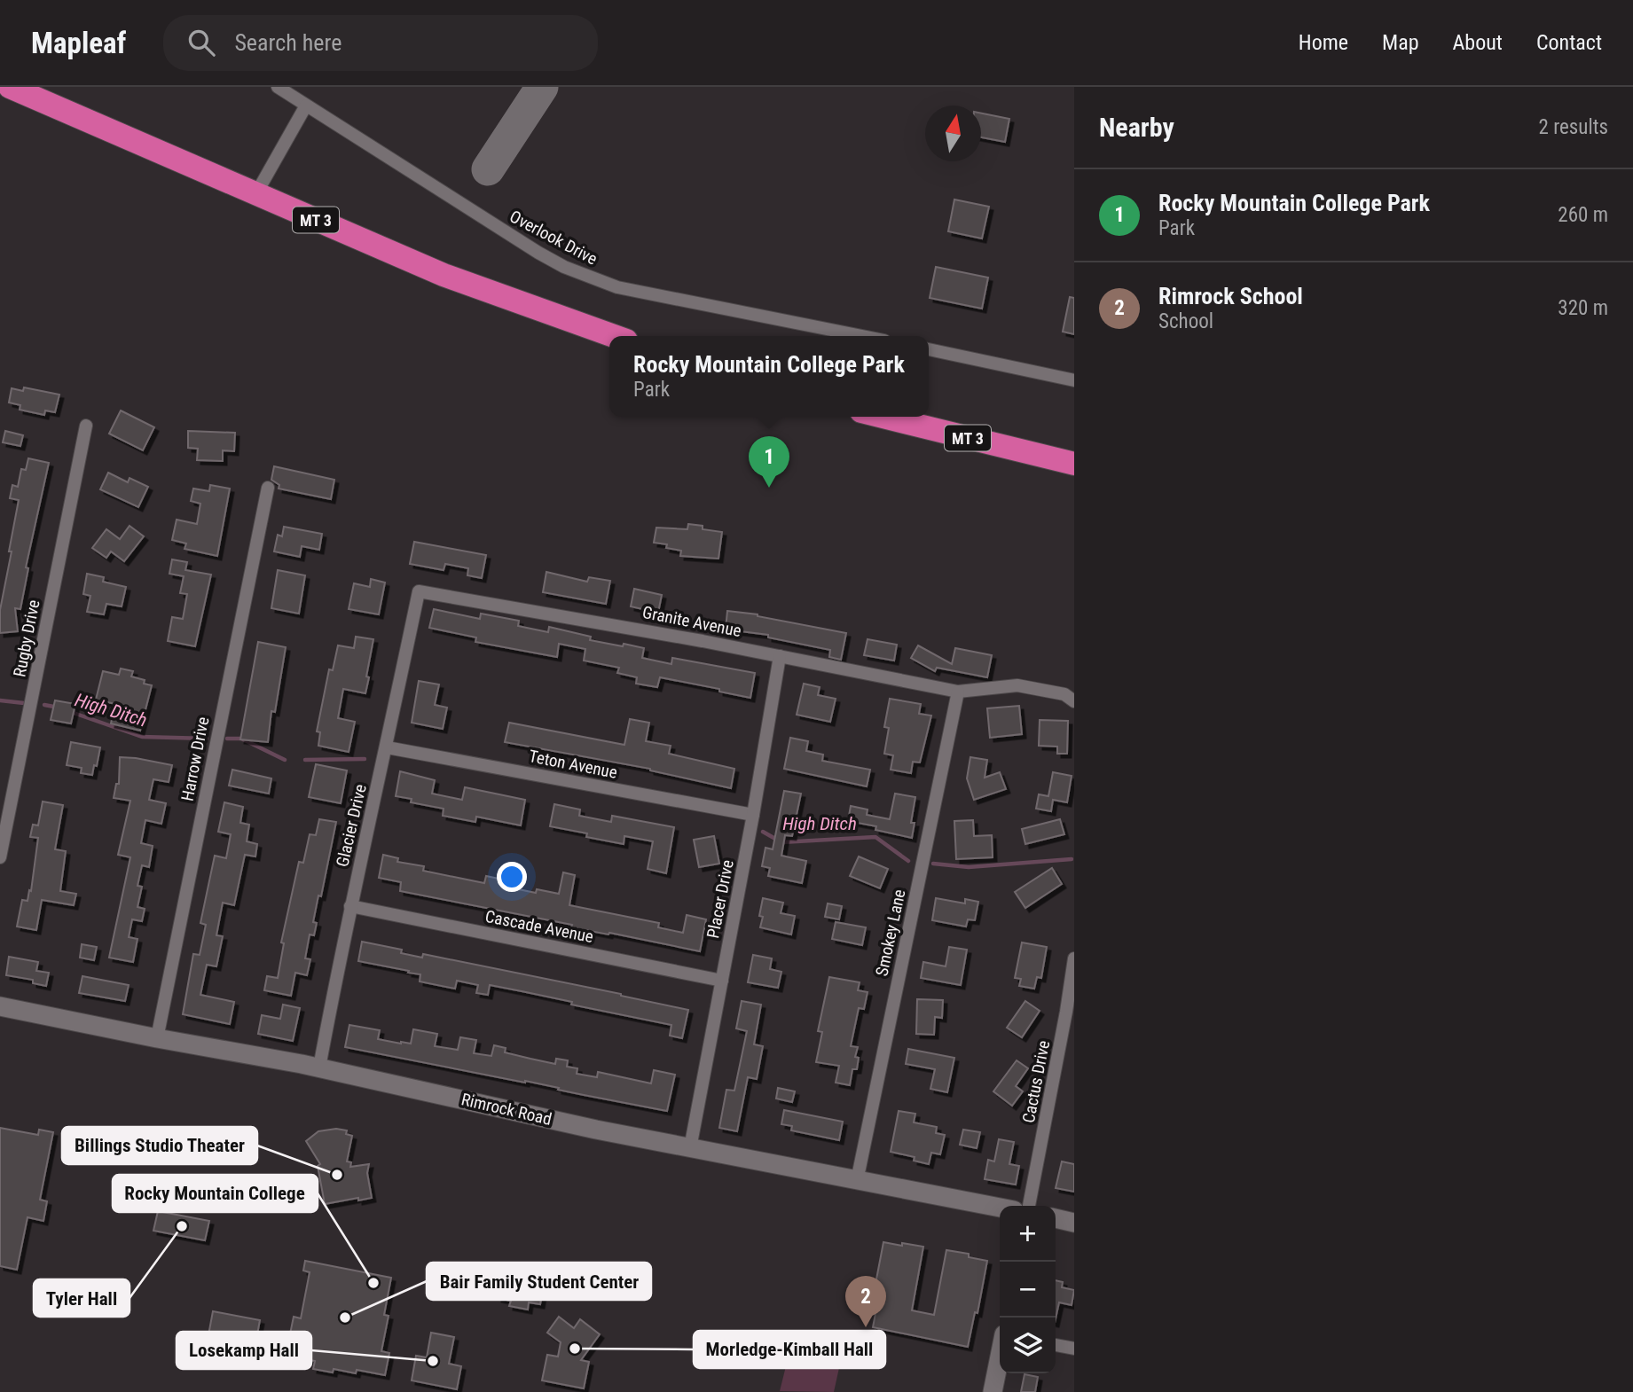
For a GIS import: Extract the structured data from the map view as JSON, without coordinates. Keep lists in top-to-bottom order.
{
  "streets": {
    "highway": ["MT 3"],
    "main road": ["Rimrock Road"],
    "street": [
      "Overlook Drive",
      "Granite Avenue",
      "Rugby Drive",
      "Harrow Drive",
      "Teton Avenue",
      "Glacier Drive",
      "Placer Drive",
      "Cascade Avenue",
      "Smokey Lane",
      "Cactus Drive"
    ]
  },
  "crossings": [
    ["Granite Avenue", "Glacier Drive"],
    ["Granite Avenue", "Placer Drive"],
    ["Granite Avenue", "Smokey Lane"],
    ["Harrow Drive", "Rimrock Road"],
    ["Teton Avenue", "Glacier Drive"],
    ["Teton Avenue", "Placer Drive"],
    ["Glacier Drive", "Cascade Avenue"],
    ["Glacier Drive", "Rimrock Road"],
    ["Placer Drive", "Cascade Avenue"],
    ["Placer Drive", "Rimrock Road"],
    ["Smokey Lane", "Rimrock Road"]
  ],
  "water": ["High Ditch"],
  "places": [
    "Billings Studio Theater",
    "Tyler Hall",
    "Rocky Mountain College",
    "Bair Family Student Center",
    "Morledge-Kimball Hall",
    "Losekamp Hall"
  ],
  "north": "top",
  "page": {
    "header": "Mapleaf",
    "search": "Search here",
    "nav": [
      "Home",
      "Map",
      "About",
      "Contact"
    ],
    "heading": ["Nearby", "2 results"],
    "list": [
      {
        "mark": "1",
        "name": "Rocky Mountain College Park",
        "note": "Park",
        "value": "260 m"
      },
      {
        "mark": "2",
        "name": "Rimrock School",
        "note": "School",
        "value": "320 m"
      }
    ],
    "popup": ["Rocky Mountain College Park", "Park"],
    "pins": ["1", "2"],
    "map_buttons": ["+", "−"]
  }
}
